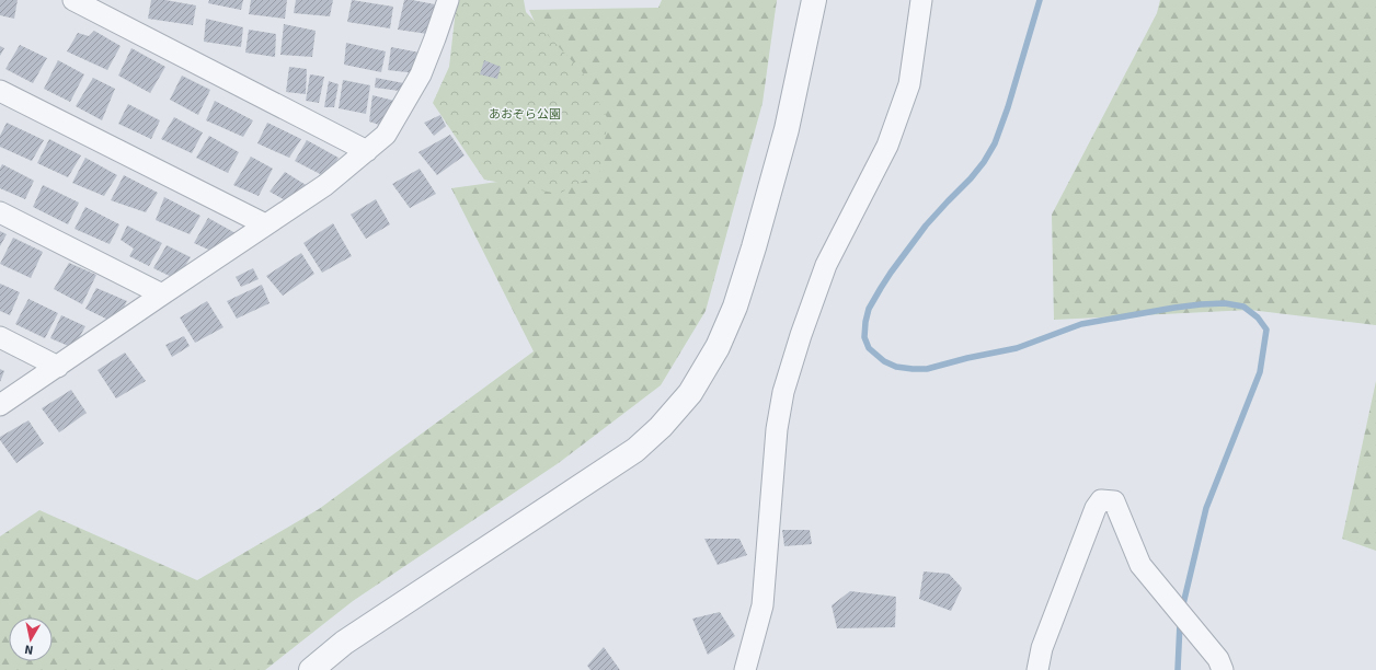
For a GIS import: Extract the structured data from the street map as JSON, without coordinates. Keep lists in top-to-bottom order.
{
  "parks": ["あおぞら公園"],
  "north": "bottom"
}
